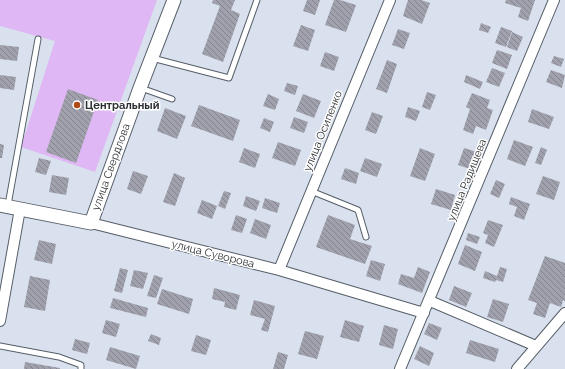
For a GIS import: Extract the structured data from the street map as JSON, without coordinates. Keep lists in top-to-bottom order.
{
  "streets": {
    "street": [
      "улица Осипенко",
      "улица Свердлова",
      "улица Радищева",
      "улица Суворова"
    ]
  },
  "crossings": [
    ["улица Осипенко", "улица Суворова"],
    ["улица Свердлова", "улица Суворова"],
    ["улица Радищева", "улица Суворова"]
  ],
  "places": ["Центральный"]
}
